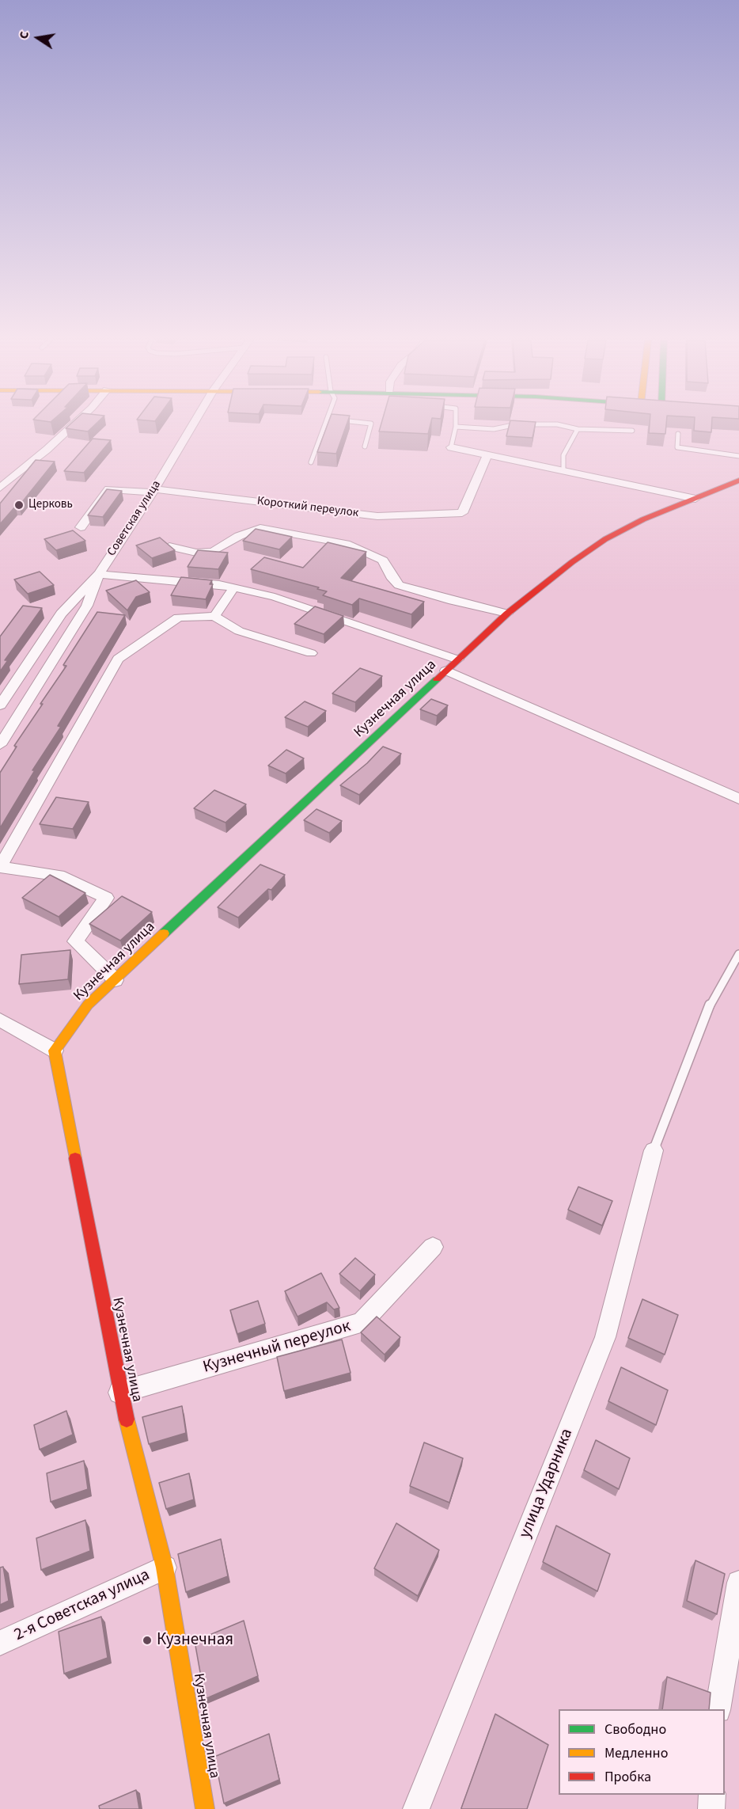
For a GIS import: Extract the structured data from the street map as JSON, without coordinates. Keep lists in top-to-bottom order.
{
  "streets": {
    "street": [
      "Короткий переулок",
      "Советская улица",
      "Кузнечная улица",
      "Кузнечный переулок",
      "улица Ударника",
      "2-я Советская улица"
    ]
  },
  "crossings": [
    ["Короткий переулок", "Советская улица"],
    ["Кузнечная улица", "Кузнечный переулок"],
    ["Кузнечная улица", "2-я Советская улица"]
  ],
  "places": ["Церковь", "Кузнечная"],
  "legend": ["Свободно", "Медленно", "Пробка"],
  "north": "left"
}
